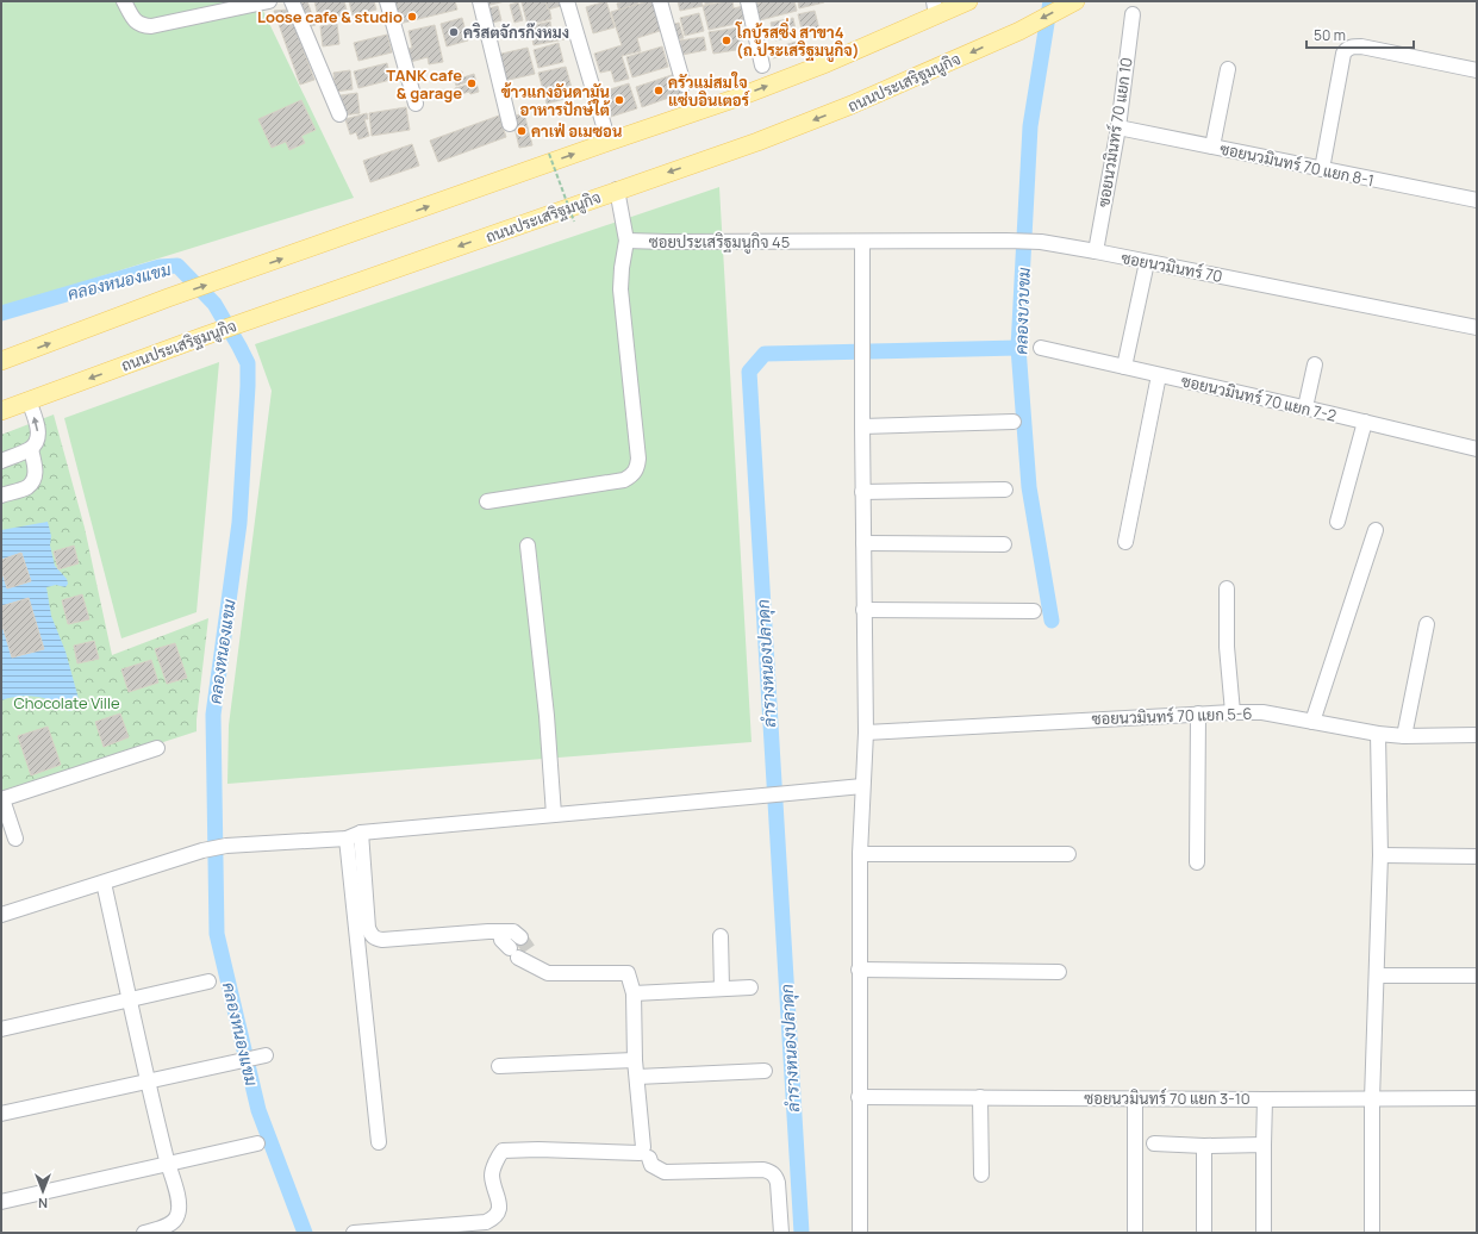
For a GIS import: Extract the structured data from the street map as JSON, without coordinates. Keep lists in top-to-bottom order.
{
  "streets": {
    "main road": ["ถนนประเสริฐมนูกิจ"],
    "street": [
      "ซอยนวมินทร์ 70 แยก 10",
      "ซอยนวมินทร์ 70 แยก 8-1",
      "ซอยประเสริฐมนูกิจ 45",
      "ซอยนวมินทร์ 70",
      "ซอยนวมินทร์ 70 แยก 7-2",
      "ซอยนวมินทร์ 70 แยก 5-6",
      "ซอยนวมินทร์ 70 แยก 3-10"
    ]
  },
  "crossings": [
    ["ถนนประเสริฐมนูกิจ", "ซอยประเสริฐมนูกิจ 45"],
    ["ซอยนวมินทร์ 70 แยก 10", "ซอยนวมินทร์ 70 แยก 8-1"],
    ["ซอยนวมินทร์ 70 แยก 10", "ซอยนวมินทร์ 70"],
    ["ซอยประเสริฐมนูกิจ 45", "ซอยนวมินทร์ 70"]
  ],
  "water": ["คลองหนองแขม", "คลองบวบขม", "ลำรางหนองปลาดุก"],
  "parks": ["Chocolate Ville"],
  "places": [
    "Loose cafe & studio",
    "คริสตจักรก๊งหมง",
    "โกบู้รสซิ่ง สาขา4 (ถ.ประเสริฐมนูกิจ)",
    "TANK cafe & garage",
    "ครัวแม่สมใจ แซ่บอินเตอร์",
    "ข้าวแกงอันดามัน อาหารปักษ์ใต้",
    "คาเฟ่ อเมซอน"
  ],
  "scale_bar": "50 m",
  "north": "bottom"
}
